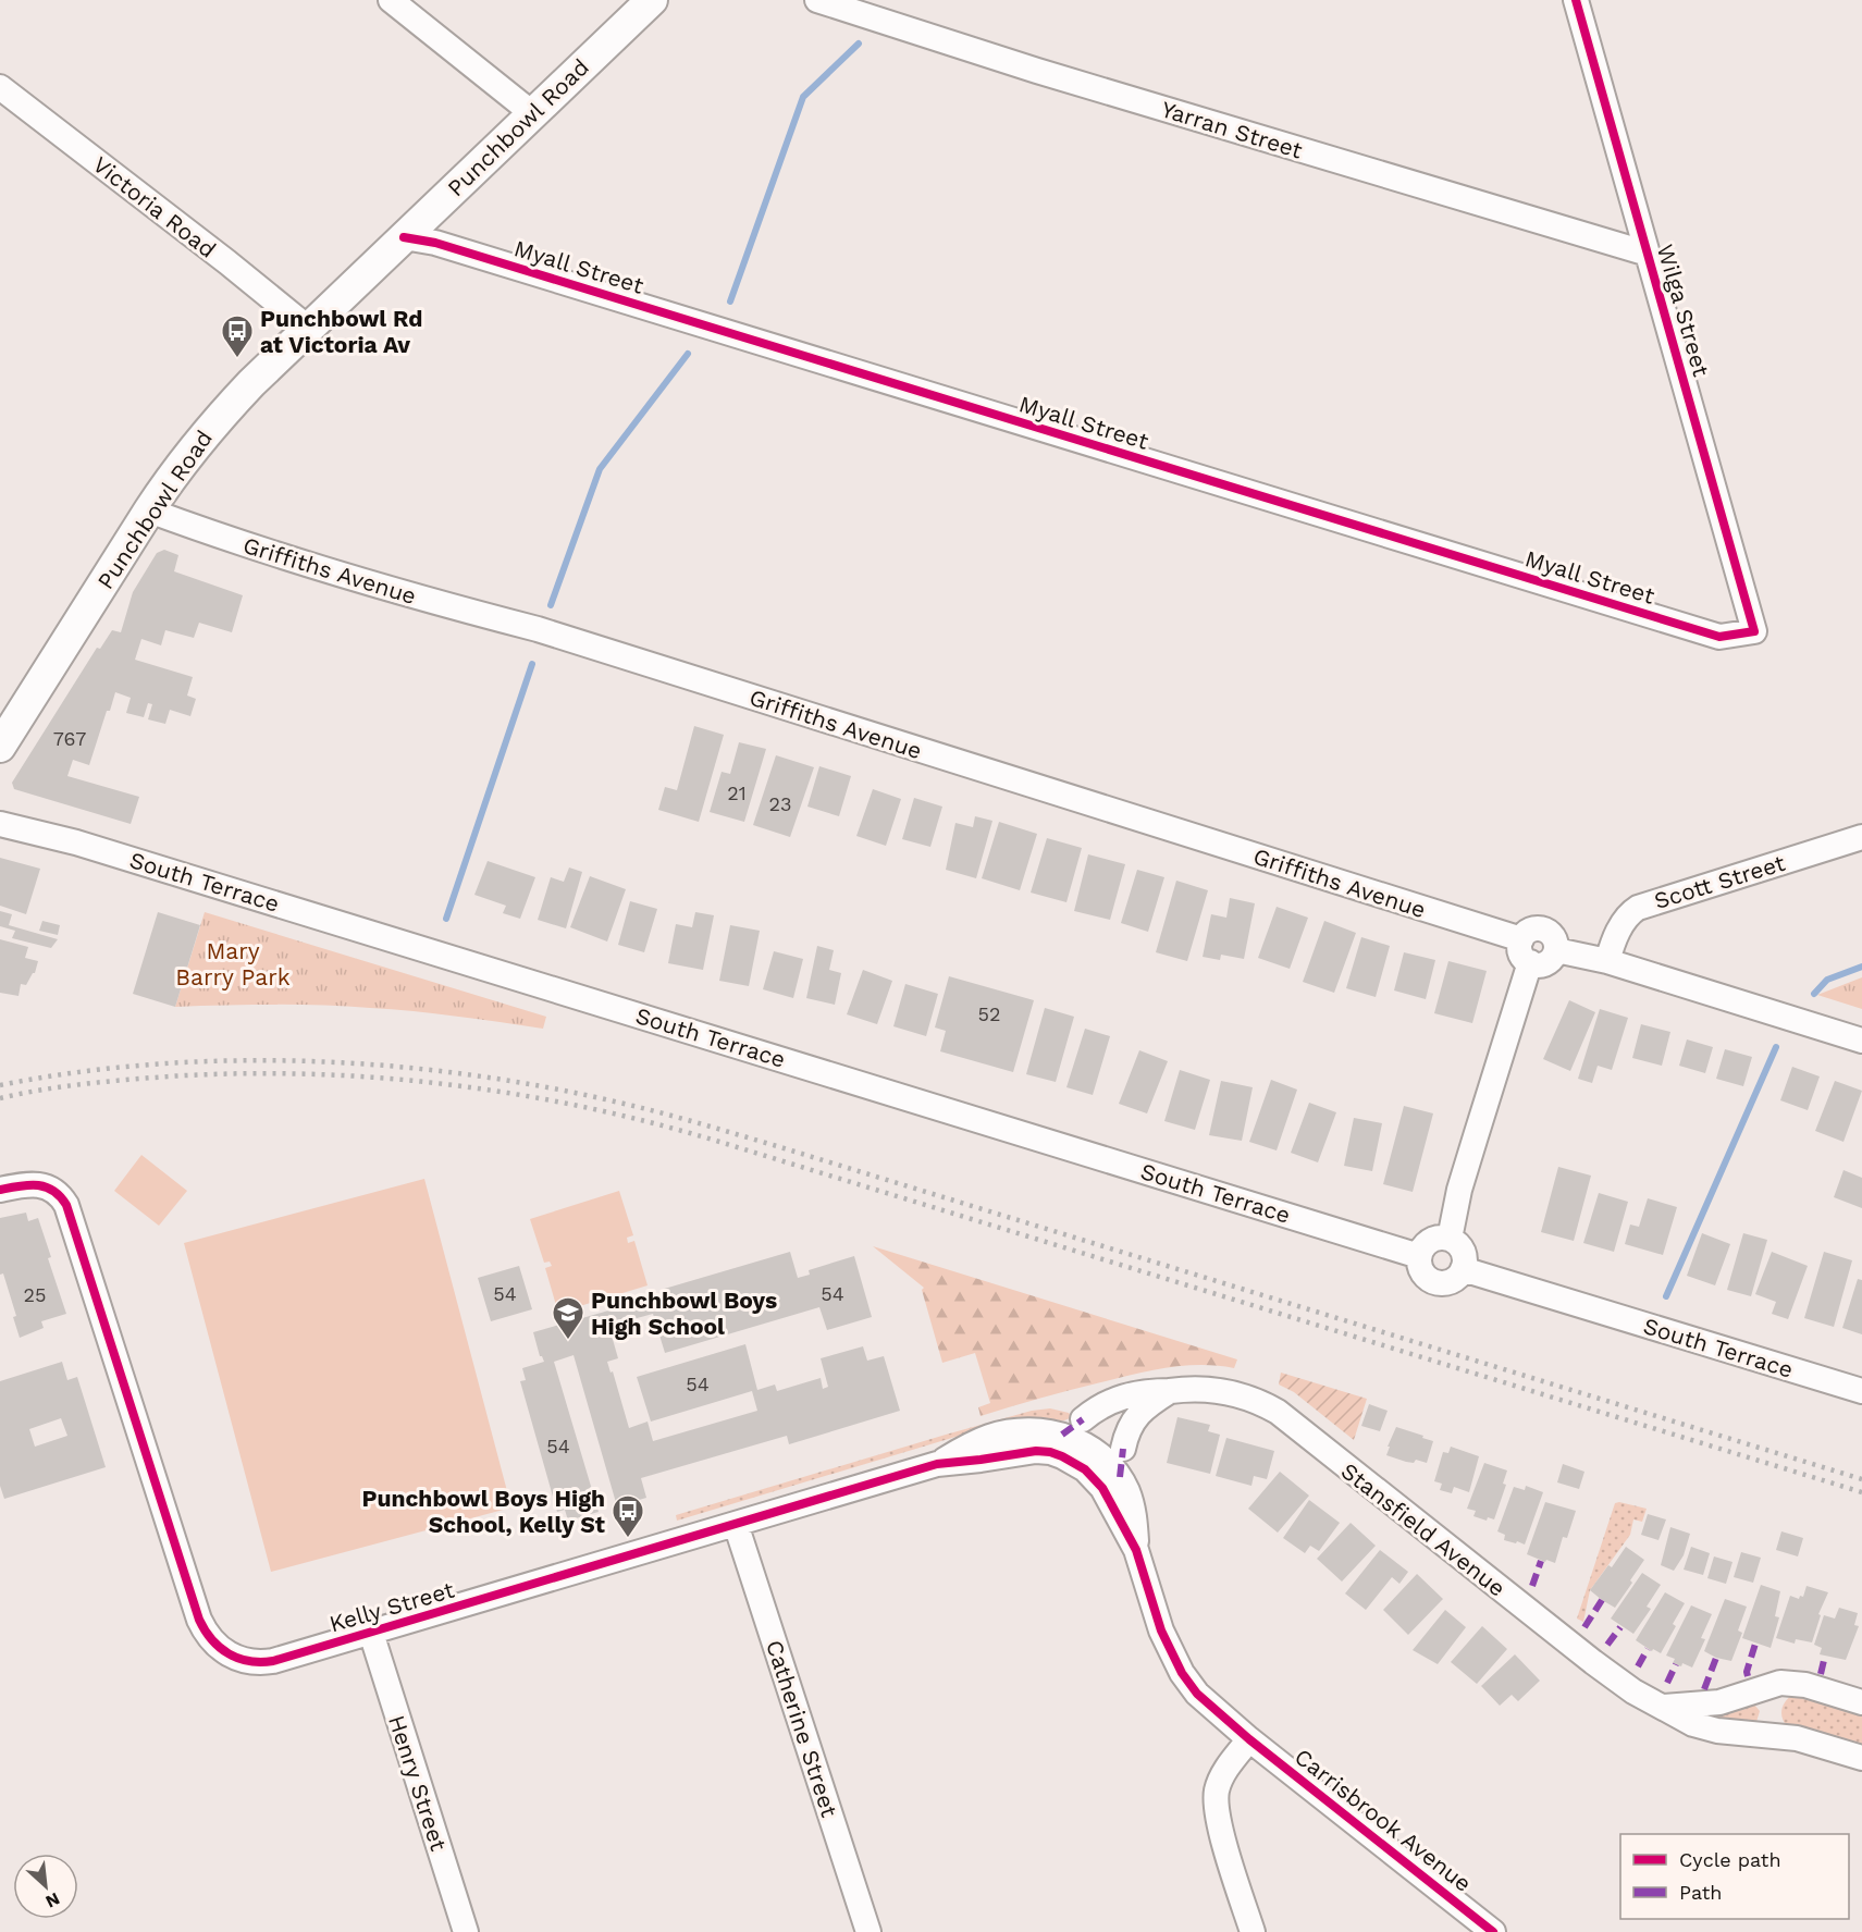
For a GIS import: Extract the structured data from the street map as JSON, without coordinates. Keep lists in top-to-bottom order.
{
  "streets": {
    "main road": ["Punchbowl Road"],
    "street": [
      "Yarran Street",
      "Victoria Road",
      "Myall Street",
      "Wilga Street",
      "Griffiths Avenue",
      "South Terrace",
      "Scott Street",
      "Stansfield Avenue",
      "Kelly Street",
      "Catherine Street",
      "Henry Street",
      "Carrisbrook Avenue"
    ]
  },
  "crossings": [
    ["Punchbowl Road", "Victoria Road"],
    ["Punchbowl Road", "Myall Street"],
    ["Punchbowl Road", "Griffiths Avenue"],
    ["Yarran Street", "Wilga Street"],
    ["Myall Street", "Wilga Street"],
    ["Kelly Street", "Catherine Street"],
    ["Kelly Street", "Henry Street"],
    ["Kelly Street", "Carrisbrook Avenue"]
  ],
  "parks": ["Mary Barry Park"],
  "places": {
    "bus stop": ["Punchbowl Rd at Victoria Av", "Punchbowl Boys High School, Kelly St"],
    "school or university": ["Punchbowl Boys High School"]
  },
  "house_numbers": [
    "767",
    "21",
    "23",
    "52",
    "54",
    "54",
    "25",
    "54",
    "54"
  ],
  "legend": ["Cycle path", "Path"],
  "north": "bottom right"
}
